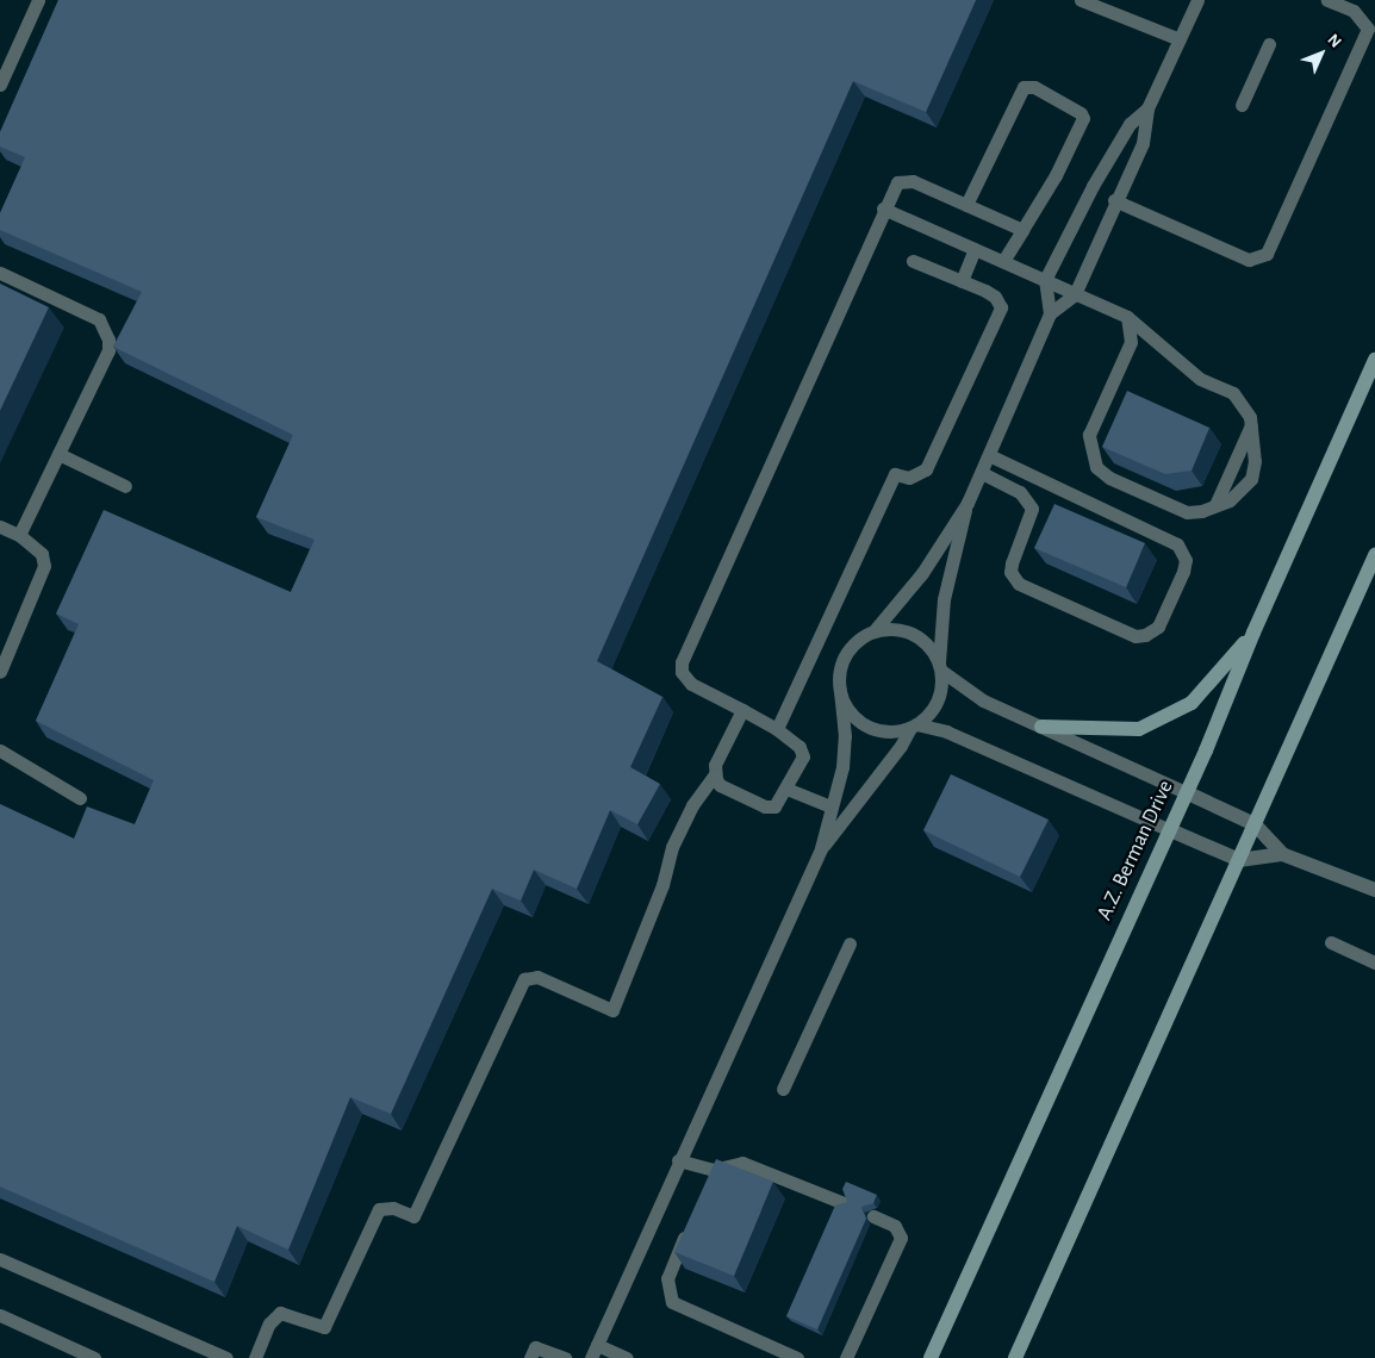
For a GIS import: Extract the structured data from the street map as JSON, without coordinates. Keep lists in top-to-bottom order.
{
  "streets": {
    "main road": ["A.Z. Berman Drive"]
  },
  "north": "top right"
}
